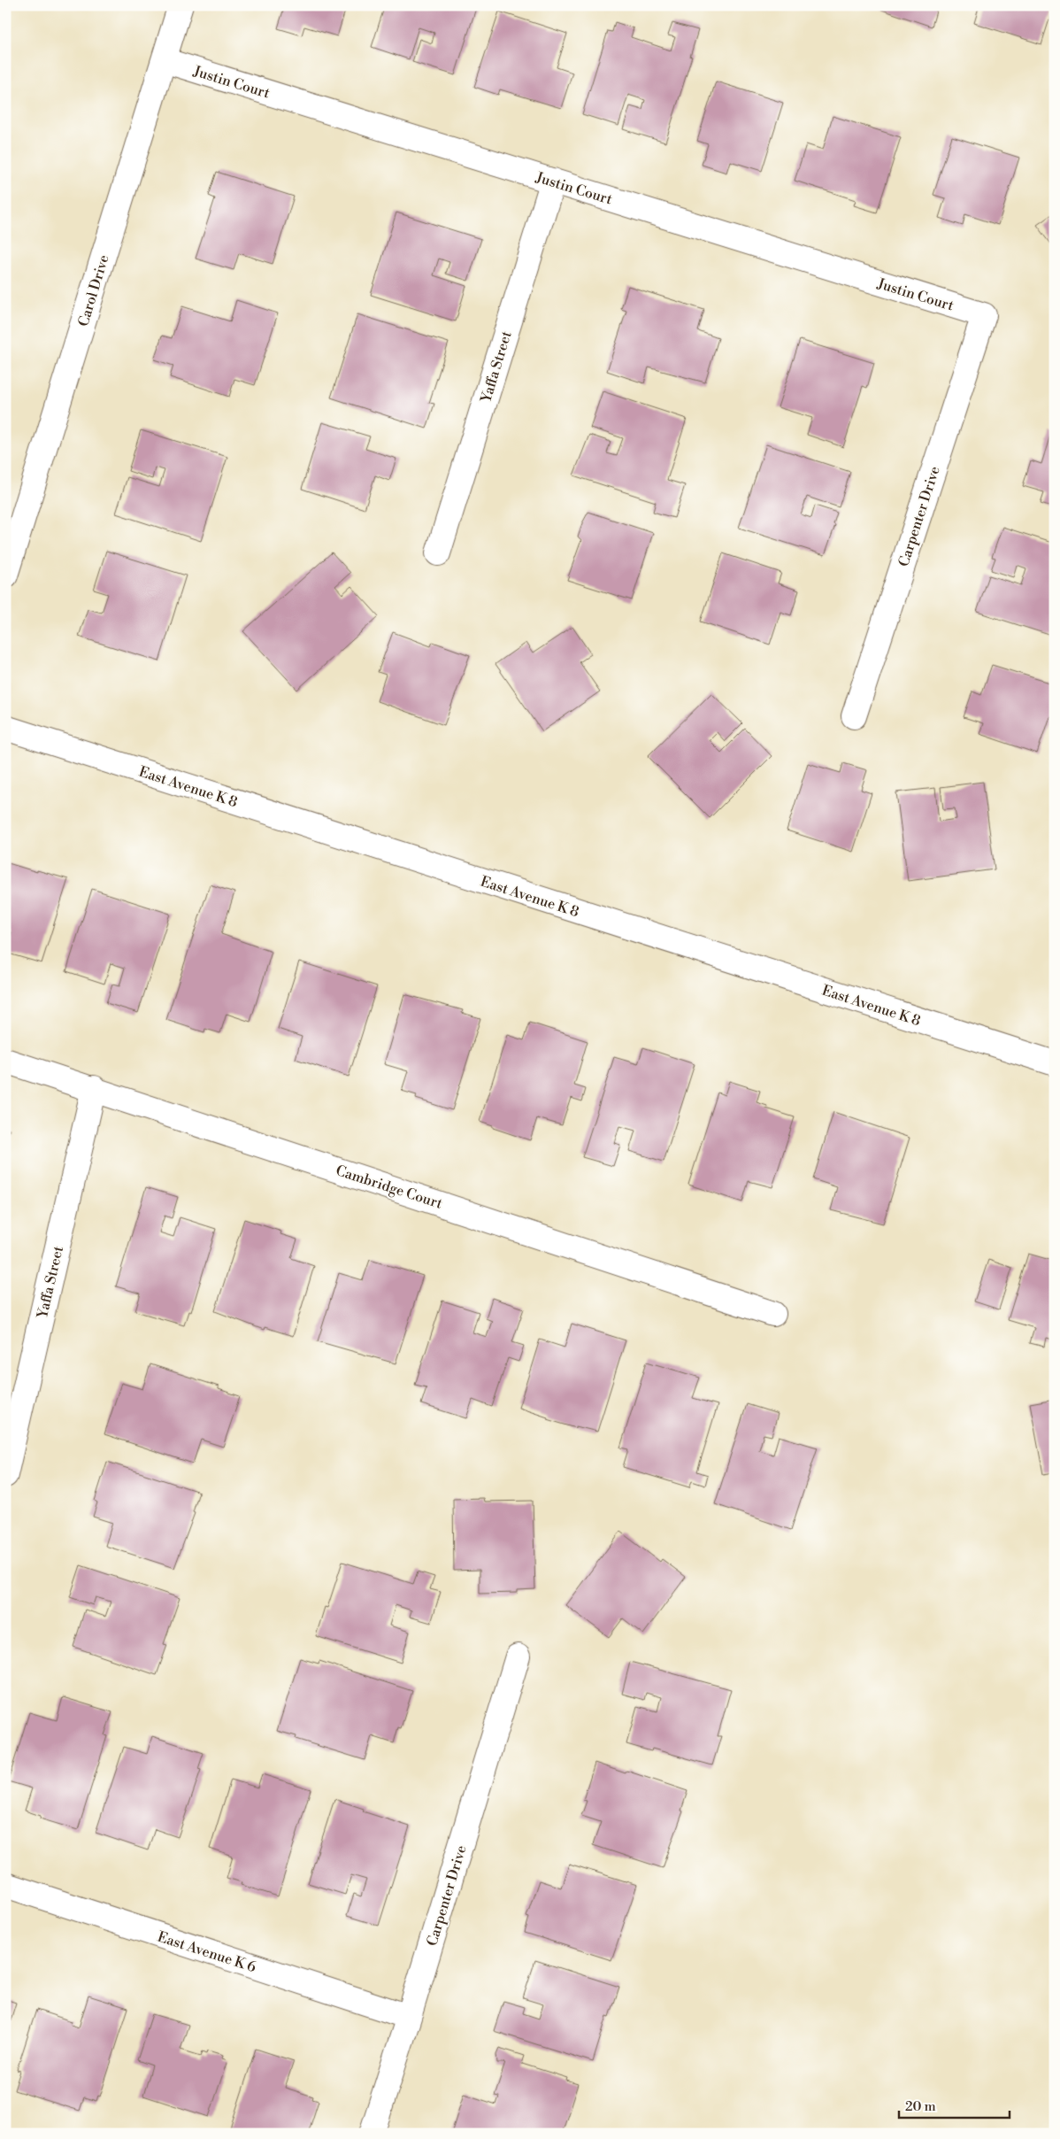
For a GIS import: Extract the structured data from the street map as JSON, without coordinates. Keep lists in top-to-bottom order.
{
  "streets": {
    "street": [
      "Justin Court",
      "Carol Drive",
      "Yaffa Street",
      "Carpenter Drive",
      "East Avenue K 8",
      "Cambridge Court",
      "East Avenue K 6"
    ]
  },
  "crossings": [
    ["Justin Court", "Carol Drive"],
    ["Justin Court", "Yaffa Street"],
    ["Justin Court", "Carpenter Drive"],
    ["Yaffa Street", "Cambridge Court"],
    ["Carpenter Drive", "East Avenue K 6"]
  ],
  "scale_bar": "20 m"
}
